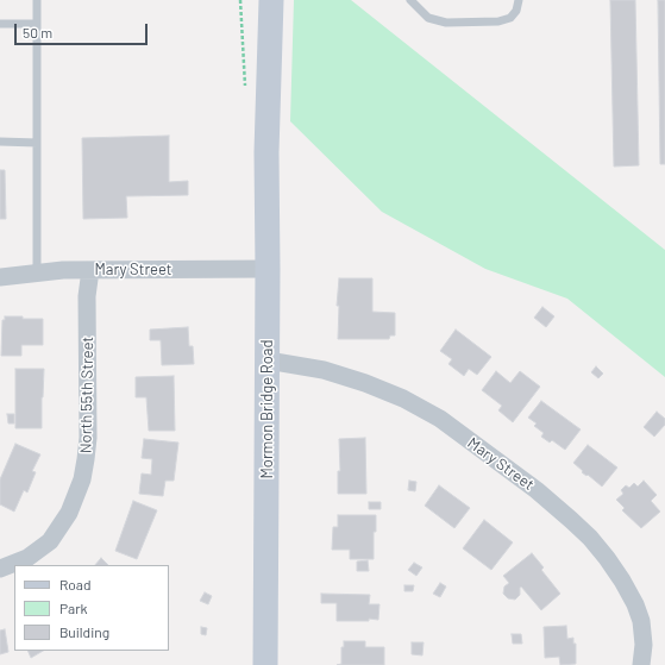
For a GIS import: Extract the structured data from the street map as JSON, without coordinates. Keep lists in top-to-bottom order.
{
  "streets": {
    "main road": ["Mormon Bridge Road"],
    "street": ["Mary Street", "North 55th Street"]
  },
  "crossings": [
    ["Mary Street", "North 55th Street"],
    ["Mary Street", "Mormon Bridge Road"]
  ],
  "legend": ["Road", "Park", "Building"],
  "scale_bar": "50 m"
}
